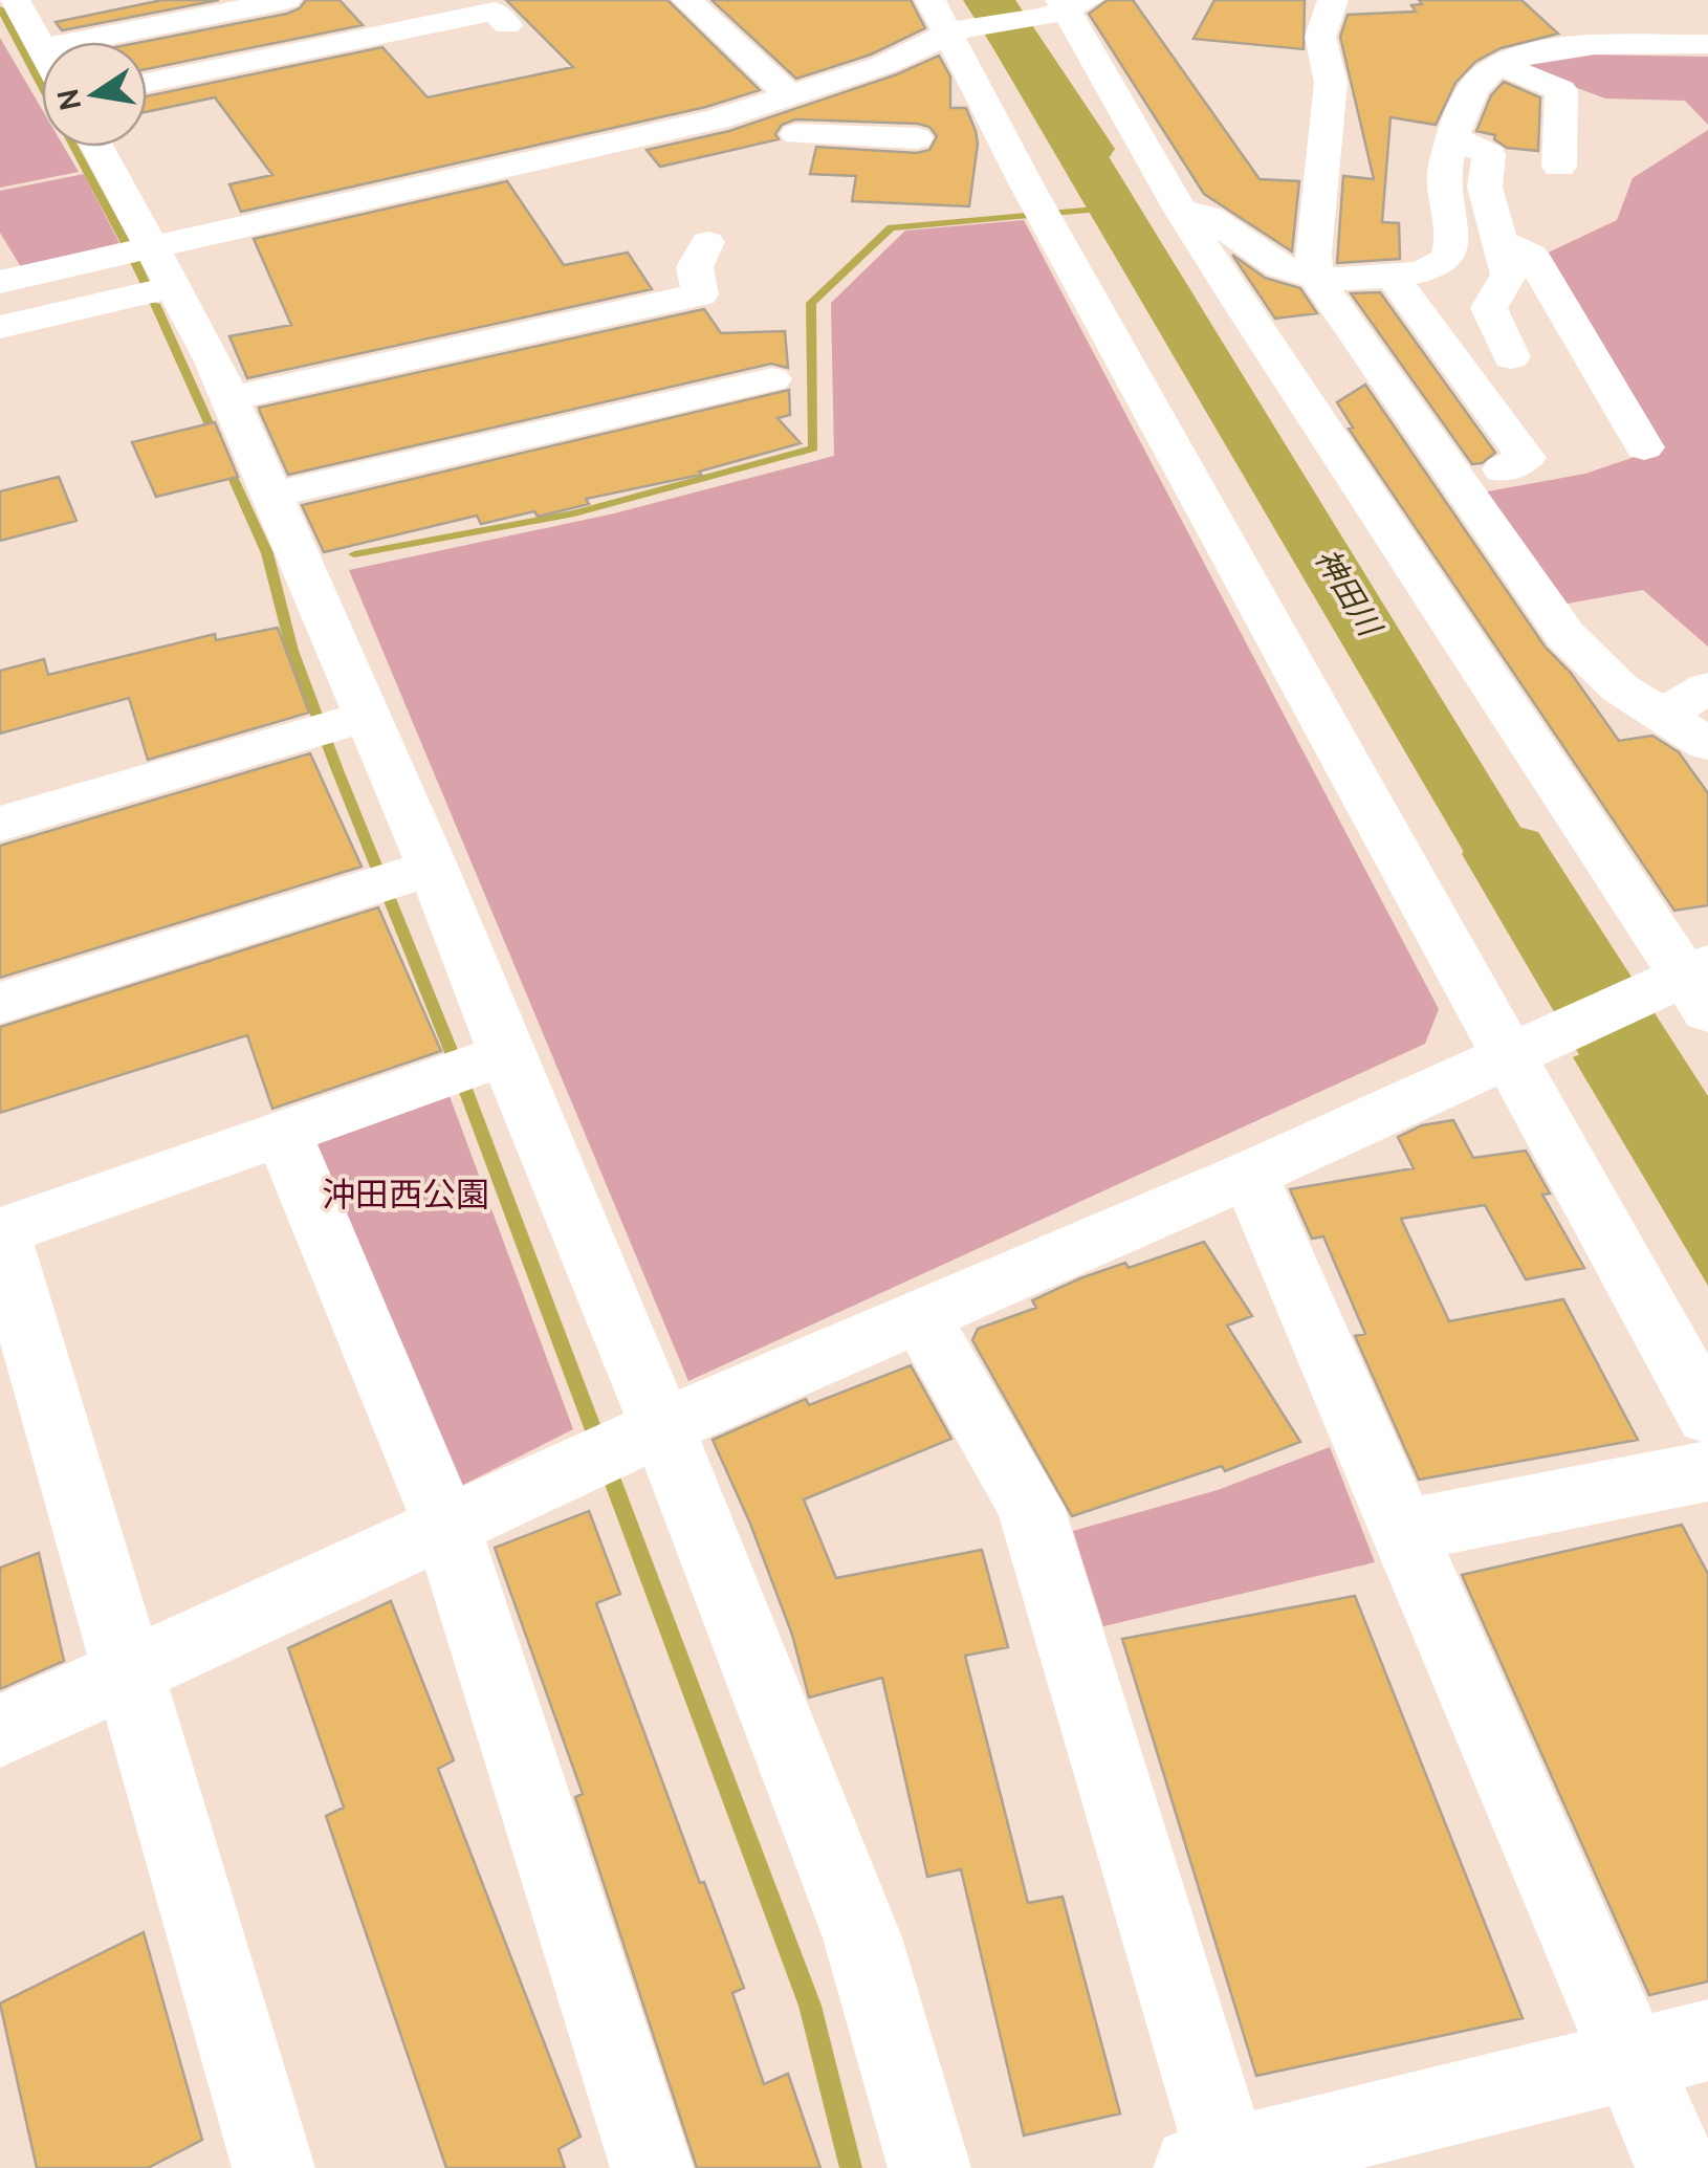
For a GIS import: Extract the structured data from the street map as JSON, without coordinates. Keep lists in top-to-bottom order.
{
  "water": ["神田川"],
  "parks": ["沖田西公園"],
  "north": "left"
}
